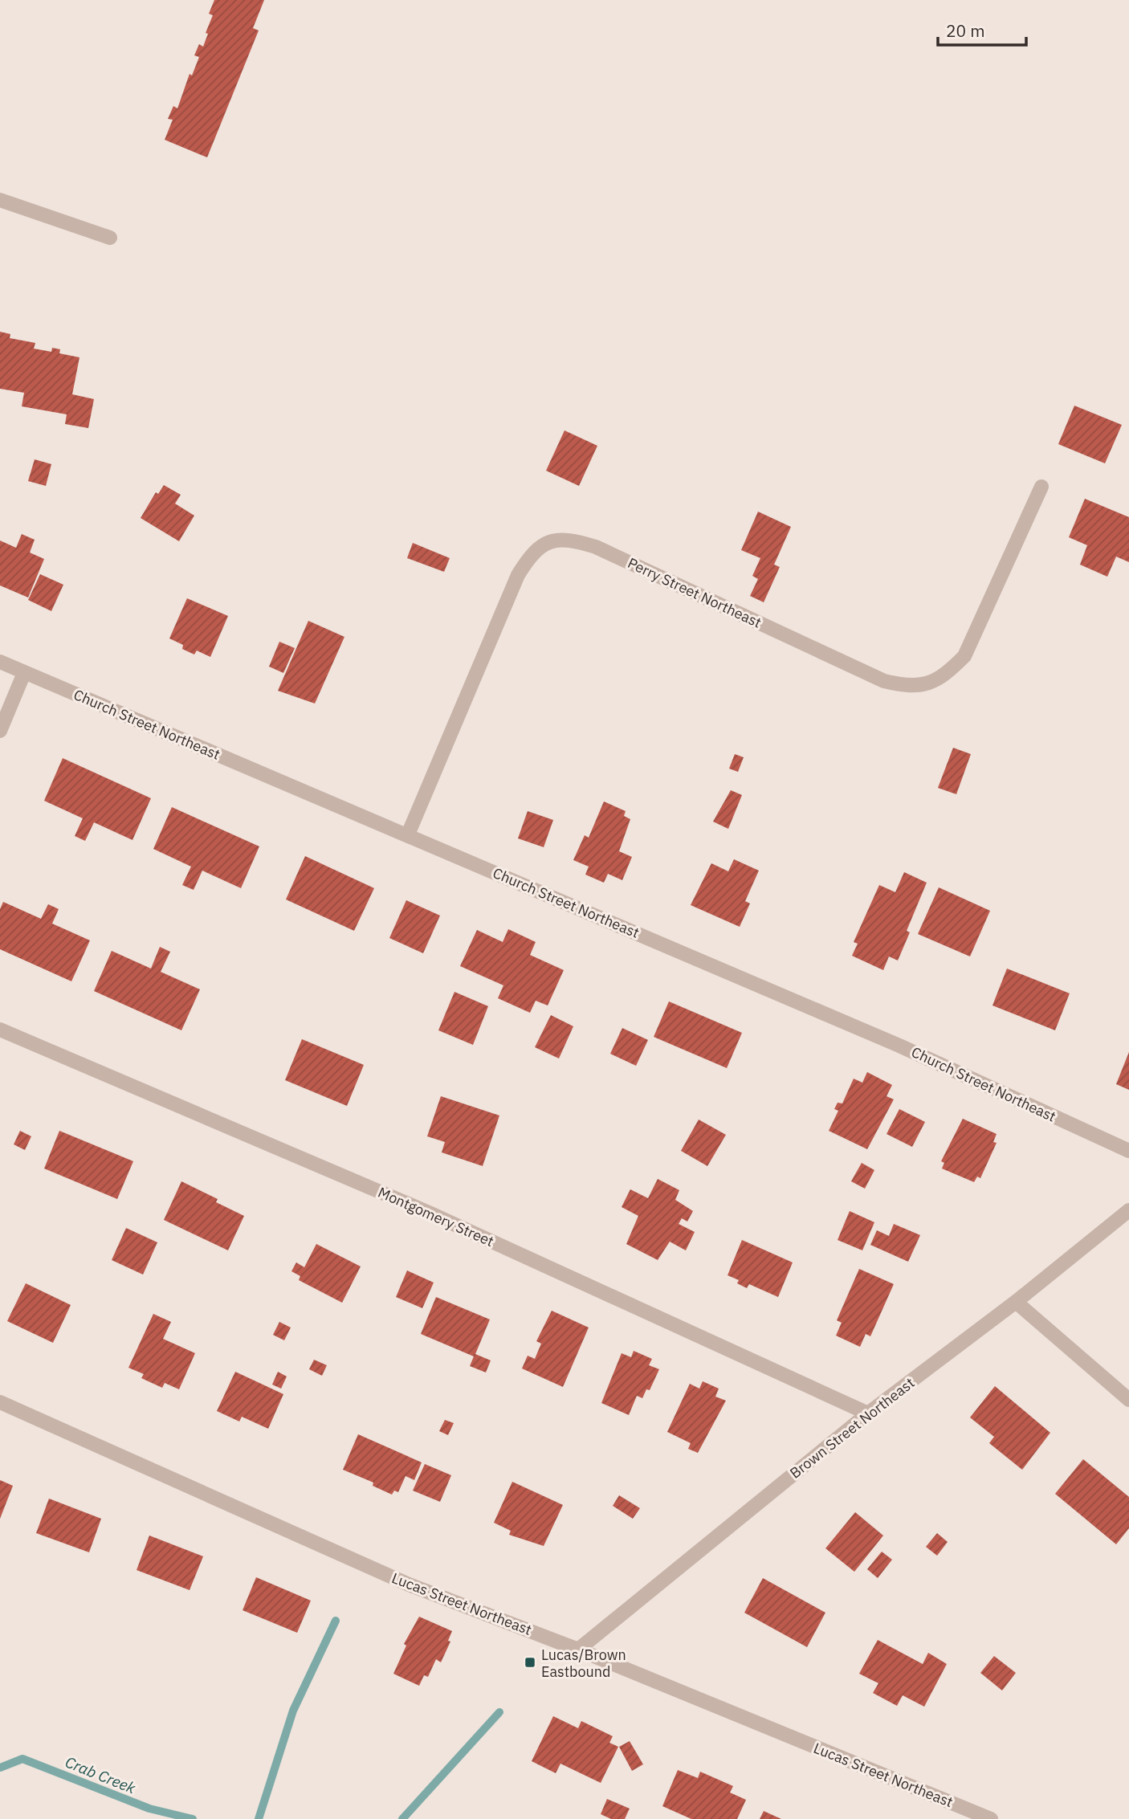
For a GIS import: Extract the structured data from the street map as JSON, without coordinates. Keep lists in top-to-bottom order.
{
  "streets": {
    "street": [
      "Perry Street Northeast",
      "Church Street Northeast",
      "Montgomery Street",
      "Brown Street Northeast",
      "Lucas Street Northeast"
    ]
  },
  "crossings": [
    ["Perry Street Northeast", "Church Street Northeast"],
    ["Montgomery Street", "Brown Street Northeast"],
    ["Brown Street Northeast", "Lucas Street Northeast"]
  ],
  "water": ["Crab Creek"],
  "places": {
    "transit": ["Lucas/Brown Eastbound"]
  },
  "scale_bar": "20 m"
}
